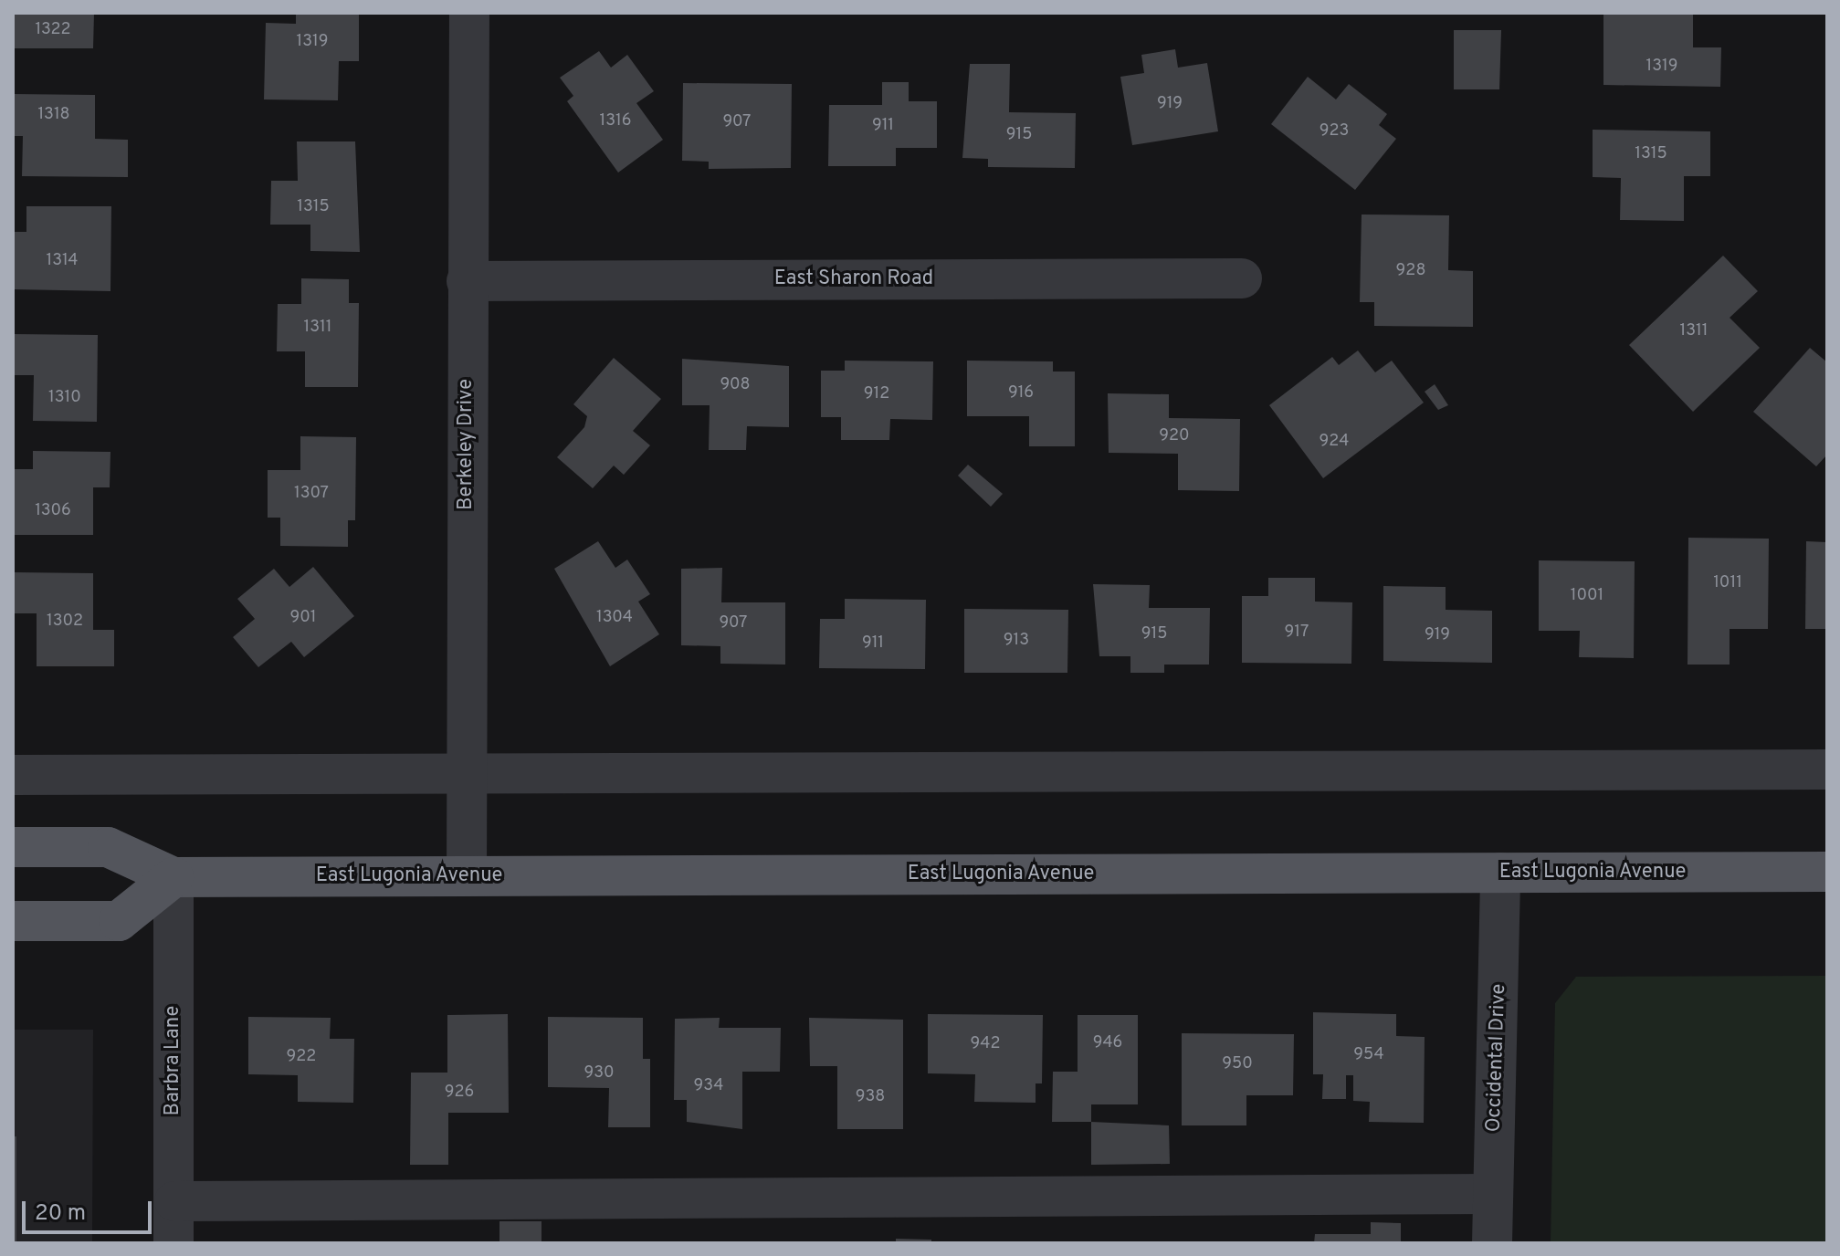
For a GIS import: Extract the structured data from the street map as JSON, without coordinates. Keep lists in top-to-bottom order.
{
  "streets": {
    "main road": ["East Lugonia Avenue"],
    "street": [
      "East Sharon Road",
      "Berkeley Drive",
      "Occidental Drive",
      "Barbra Lane"
    ]
  },
  "crossings": [
    ["East Sharon Road", "Berkeley Drive"],
    ["Berkeley Drive", "East Lugonia Avenue"],
    ["East Lugonia Avenue", "Occidental Drive"],
    ["East Lugonia Avenue", "Barbra Lane"]
  ],
  "house_numbers": [
    "1322",
    "1319",
    "1319",
    "919",
    "1318",
    "1316",
    "907",
    "911",
    "923",
    "915",
    "1315",
    "1315",
    "1314",
    "928",
    "1311",
    "1311",
    "908",
    "916",
    "912",
    "1310",
    "920",
    "924",
    "1307",
    "1306",
    "1011",
    "1001",
    "901",
    "1304",
    "1302",
    "907",
    "917",
    "915",
    "919",
    "913",
    "911",
    "946",
    "942",
    "954",
    "922",
    "950",
    "930",
    "934",
    "926",
    "938"
  ],
  "scale_bar": "20 m"
}
